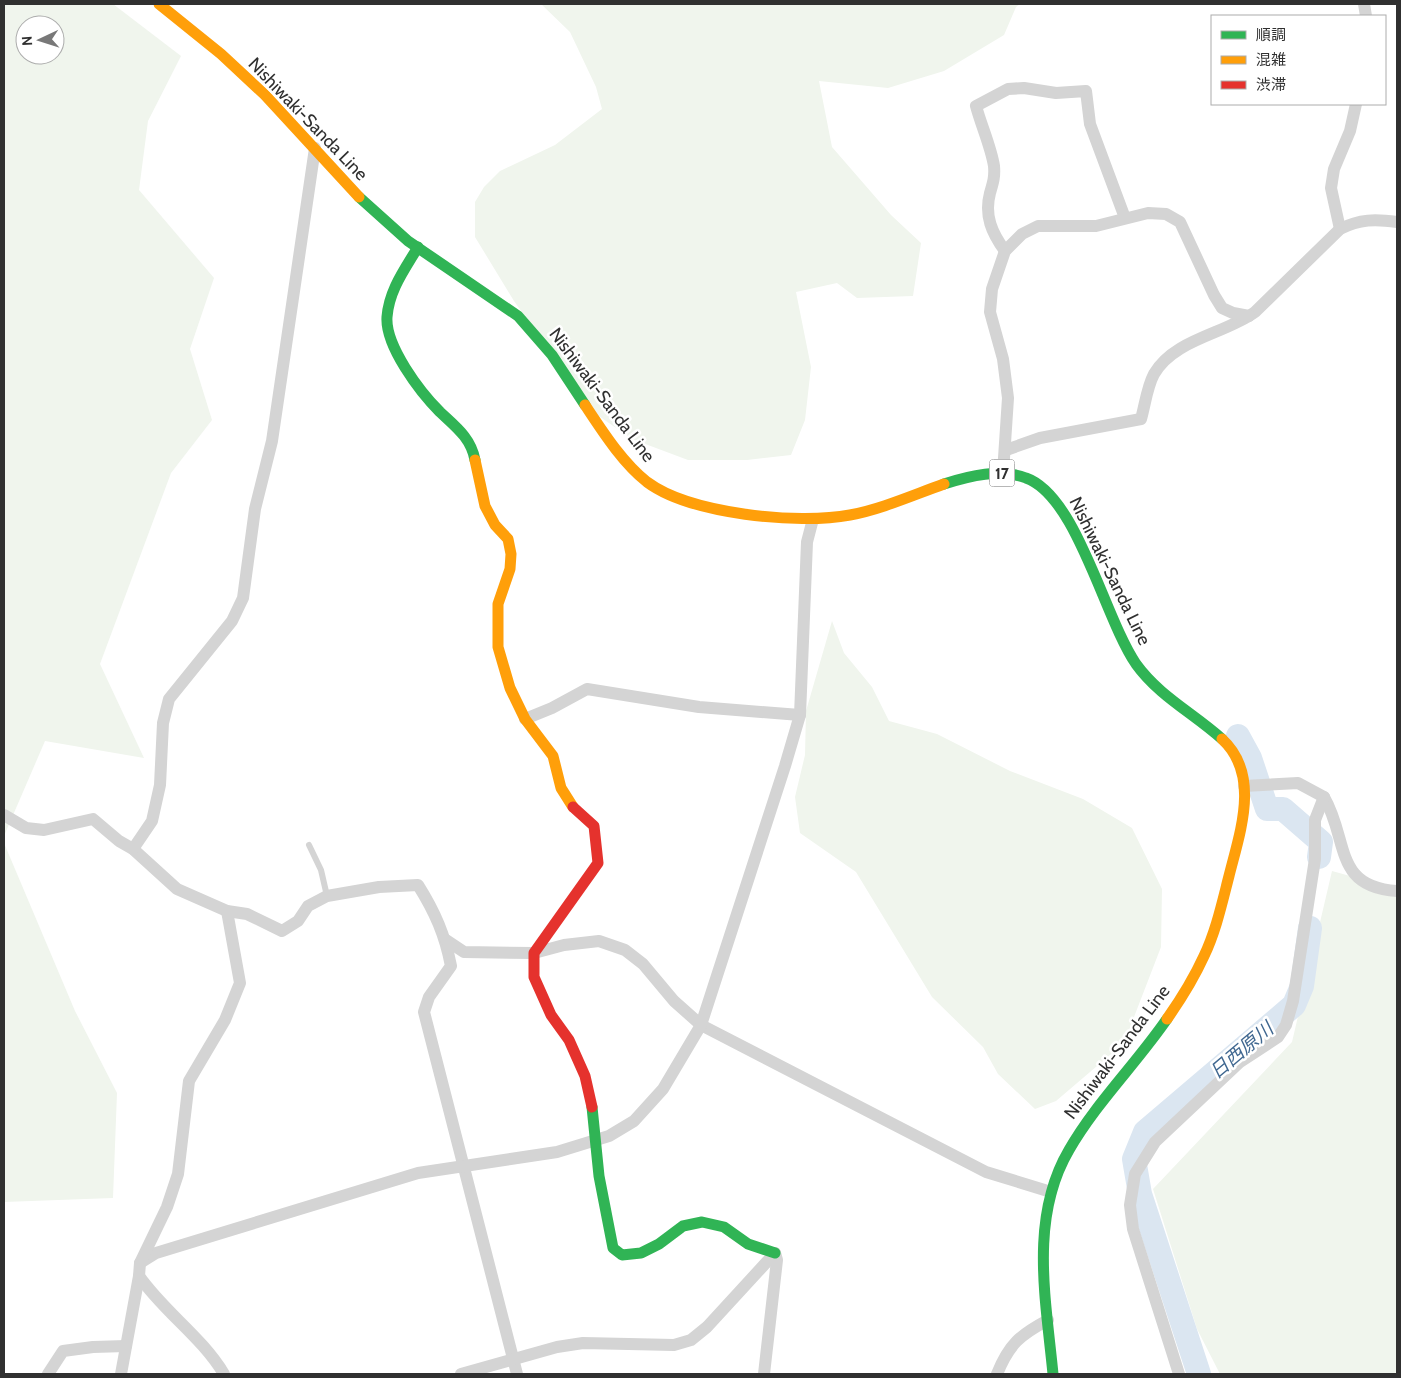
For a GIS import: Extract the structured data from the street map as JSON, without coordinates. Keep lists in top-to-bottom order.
{
  "streets": {
    "main road": ["Nishiwaki-Sanda Line", "17"]
  },
  "water": ["日西原川"],
  "legend": ["順調", "混雑", "渋滞"],
  "north": "left"
}
